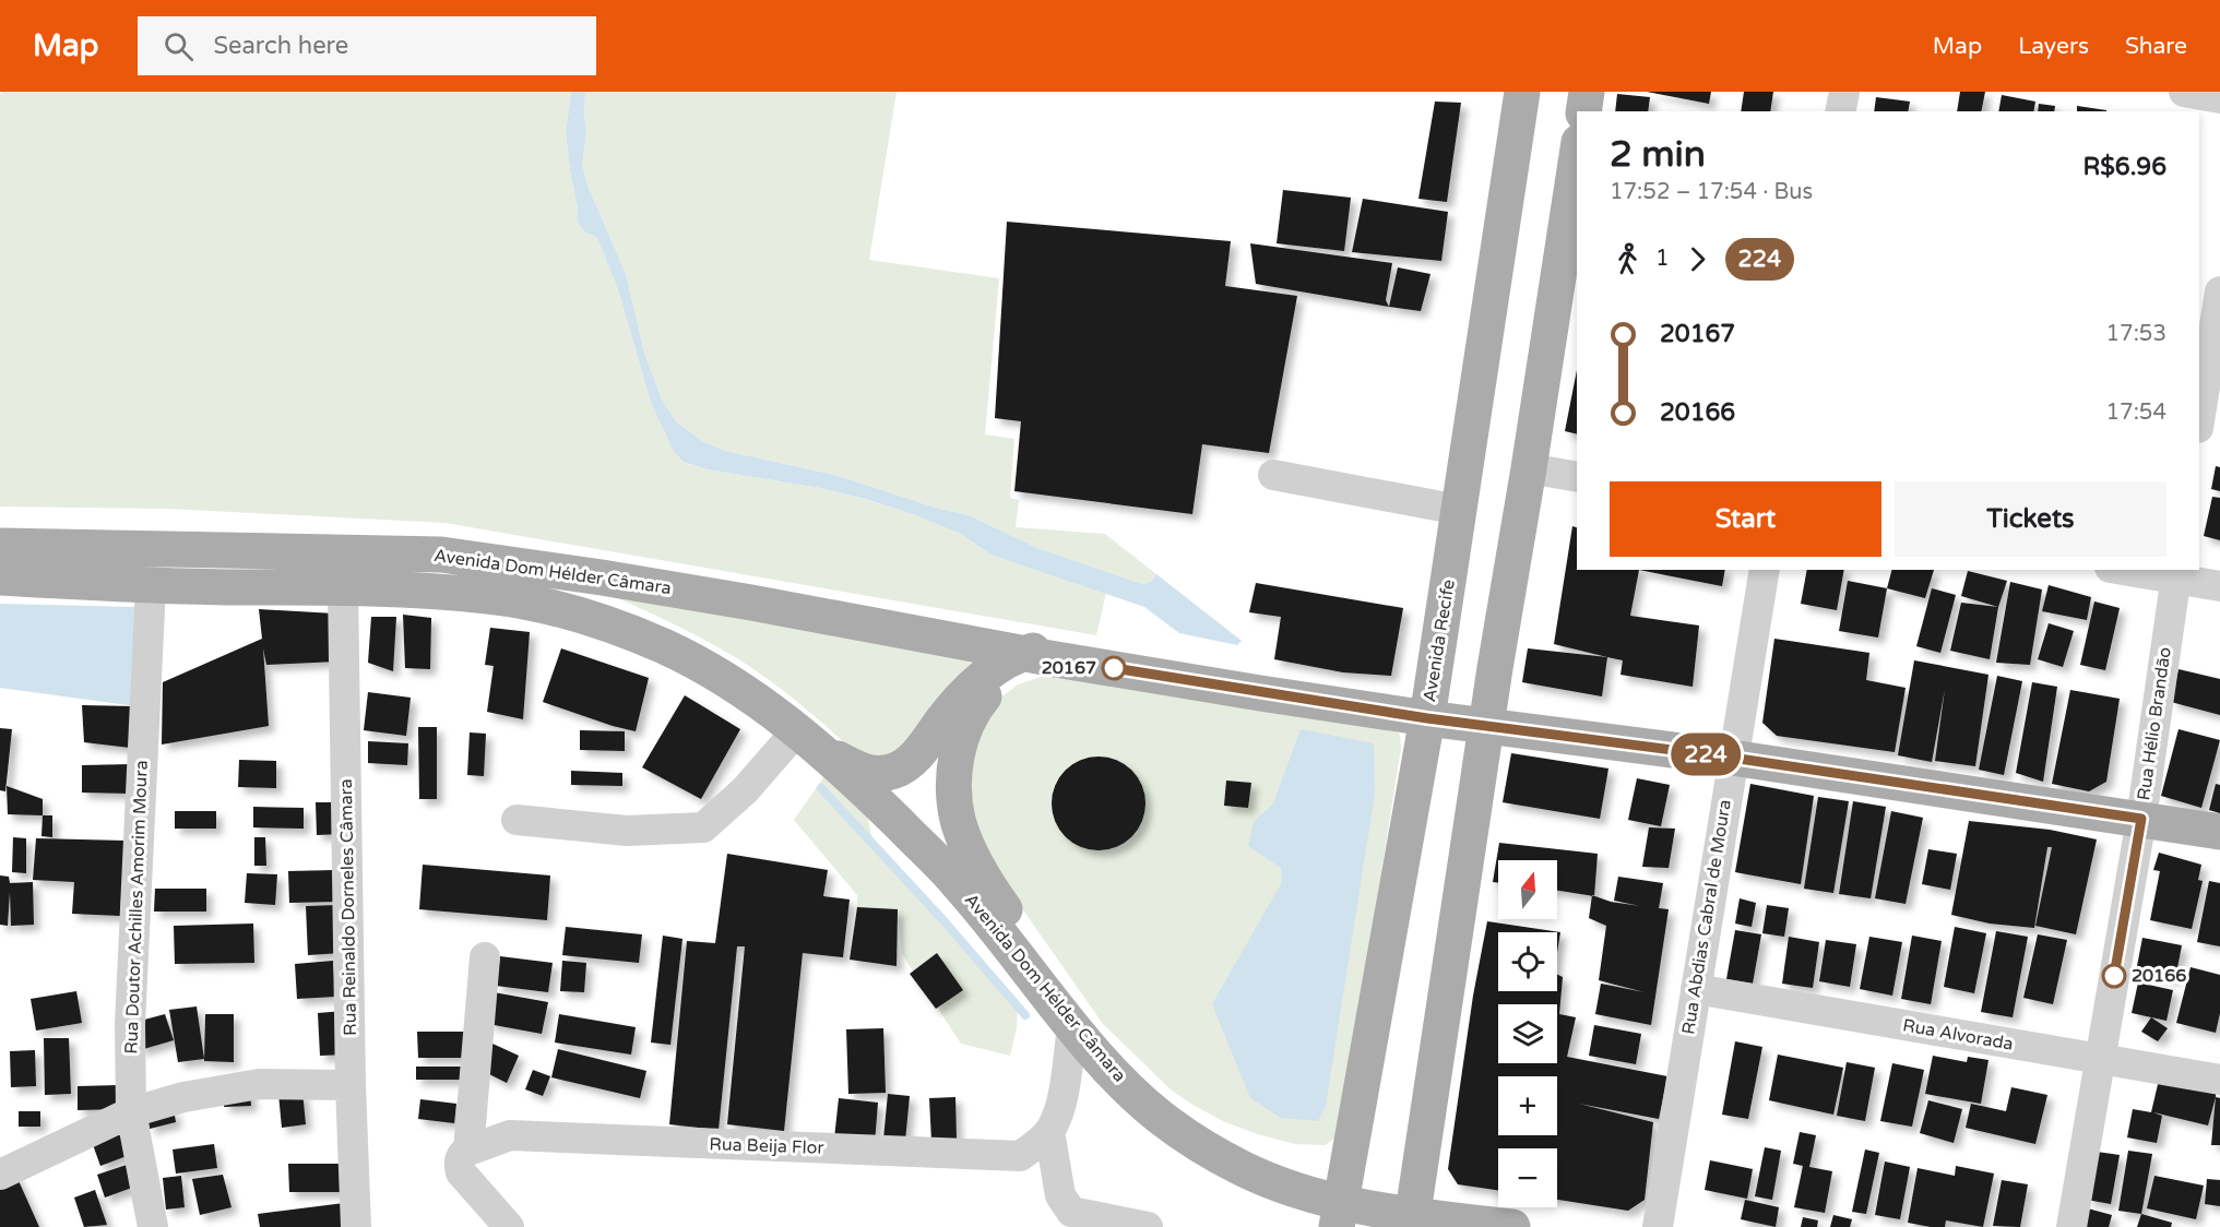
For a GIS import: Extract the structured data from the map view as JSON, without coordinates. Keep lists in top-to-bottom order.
{
  "streets": {
    "main road": ["Avenida Dom Hélder Câmara", "Avenida Recife"],
    "street": [
      "Rua Hélio Brandão",
      "Rua Doutor Achilles Amorim Moura",
      "Rua Reinaldo Dorneles Câmara",
      "Rua Abdias Cabral de Moura",
      "Rua Alvorada",
      "Rua Beija Flor"
    ]
  },
  "crossings": [
    ["Avenida Dom Hélder Câmara", "Avenida Recife"],
    ["Avenida Dom Hélder Câmara", "Rua Hélio Brandão"],
    ["Avenida Dom Hélder Câmara", "Rua Doutor Achilles Amorim Moura"],
    ["Avenida Dom Hélder Câmara", "Rua Reinaldo Dorneles Câmara"],
    ["Avenida Dom Hélder Câmara", "Rua Abdias Cabral de Moura"],
    ["Avenida Dom Hélder Câmara", "Rua Beija Flor"],
    ["Rua Hélio Brandão", "Rua Alvorada"],
    ["Rua Abdias Cabral de Moura", "Rua Alvorada"]
  ],
  "places": ["20167", "20166"],
  "lines": ["bus line 224"],
  "north": "top",
  "page": {
    "header": "Map",
    "search": "Search here",
    "nav": ["Map", "Layers", "Share"],
    "on_map": "224",
    "heading": ["2 min", "17:52 – 17:54 · Bus", "R$6.96"],
    "legs": ["1", "224"],
    "list": [
      {
        "name": "20167",
        "value": "17:53"
      },
      {
        "name": "20166",
        "value": "17:54"
      }
    ],
    "buttons": ["Start", "Tickets"],
    "map_buttons": ["+", "−"]
  }
}
